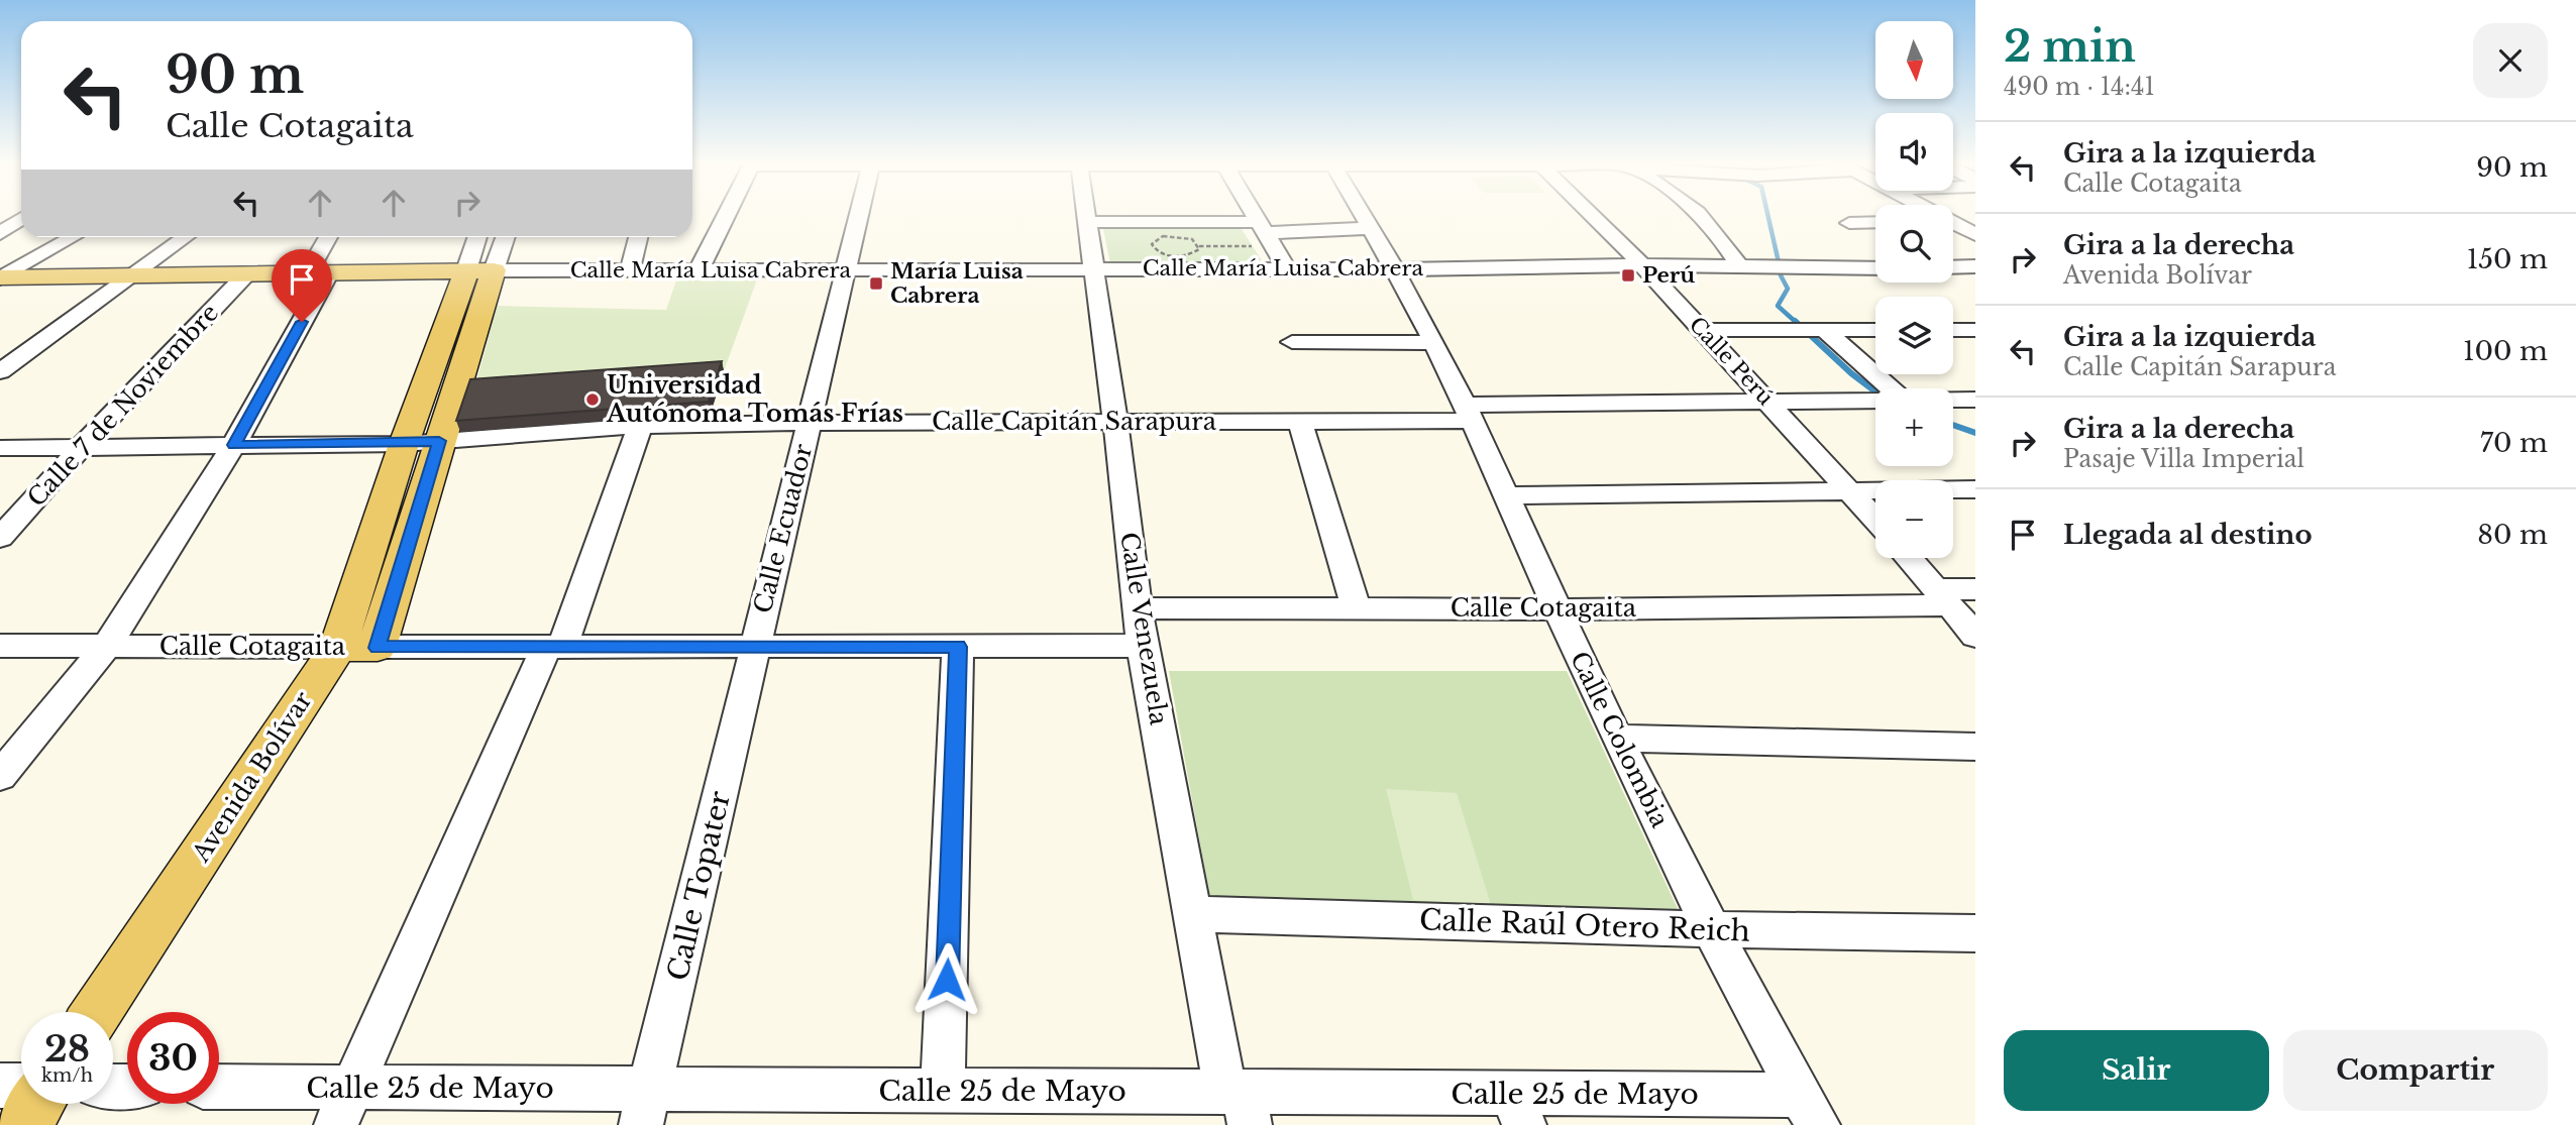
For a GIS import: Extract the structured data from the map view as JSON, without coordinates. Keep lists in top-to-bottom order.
{
  "streets": {
    "main road": ["Calle María Luisa Cabrera", "Avenida Bolívar"],
    "street": [
      "Calle Perú",
      "Calle 7 de Noviembre",
      "Calle Capitán Sarapura",
      "Calle Ecuador",
      "Calle Cotagaita",
      "Calle Venezuela",
      "Calle Colombia",
      "Calle Topater",
      "Calle Raúl Otero Reich",
      "Calle 25 de Mayo"
    ]
  },
  "crossings": [
    ["Calle María Luisa Cabrera", "Calle Perú"],
    ["Calle María Luisa Cabrera", "Calle 7 de Noviembre"],
    ["Calle María Luisa Cabrera", "Calle Ecuador"],
    ["Calle María Luisa Cabrera", "Calle Venezuela"],
    ["Calle María Luisa Cabrera", "Calle Colombia"],
    ["Calle María Luisa Cabrera", "Avenida Bolívar"],
    ["Calle Perú", "Calle Capitán Sarapura"],
    ["Calle 7 de Noviembre", "Calle Capitán Sarapura"],
    ["Calle Capitán Sarapura", "Calle Ecuador"],
    ["Calle Capitán Sarapura", "Calle Venezuela"],
    ["Calle Capitán Sarapura", "Calle Colombia"],
    ["Calle Capitán Sarapura", "Avenida Bolívar"],
    ["Calle Ecuador", "Calle Cotagaita"],
    ["Calle Ecuador", "Calle Topater"],
    ["Calle Cotagaita", "Calle Venezuela"],
    ["Calle Cotagaita", "Calle Colombia"],
    ["Calle Cotagaita", "Avenida Bolívar"],
    ["Calle Cotagaita", "Calle Topater"],
    ["Calle Venezuela", "Calle Raúl Otero Reich"],
    ["Calle Venezuela", "Calle 25 de Mayo"],
    ["Calle Colombia", "Calle Raúl Otero Reich"],
    ["Calle Colombia", "Calle 25 de Mayo"],
    ["Calle Topater", "Calle 25 de Mayo"]
  ],
  "places": {
    "transit": ["Perú", "María Luisa Cabrera"],
    "other": ["Universidad Autónoma Tomás Frías"]
  },
  "north": "bottom",
  "page": {
    "heading": ["2 min", "490 m · 14:41"],
    "map_buttons": ["+", "−"],
    "turn": ["90 m", "Calle Cotagaita"],
    "list": [
      {
        "name": "Gira a la izquierda",
        "note": "Calle Cotagaita",
        "value": "90 m"
      },
      {
        "name": "Gira a la derecha",
        "note": "Avenida Bolívar",
        "value": "150 m"
      },
      {
        "name": "Gira a la izquierda",
        "note": "Calle Capitán Sarapura",
        "value": "100 m"
      },
      {
        "name": "Gira a la derecha",
        "note": "Pasaje Villa Imperial",
        "value": "70 m"
      },
      {
        "name": "Llegada al destino",
        "value": "80 m"
      }
    ],
    "speed": "28 km/h",
    "limit": "30",
    "buttons": ["Salir", "Compartir"]
  }
}
